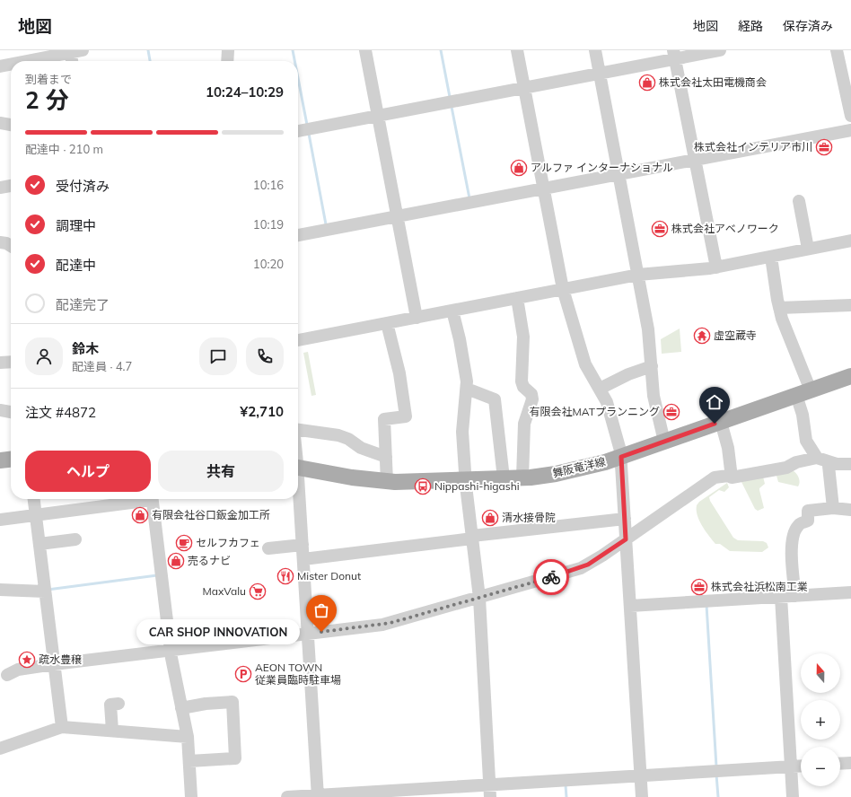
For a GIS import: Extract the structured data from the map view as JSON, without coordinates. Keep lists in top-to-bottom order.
{
  "streets": {
    "main road": ["舞阪竜洋線"]
  },
  "places": {
    "shop": [
      "株式会社太田電機商会",
      "アルファ インターナショナル",
      "有限会社谷口鈑金加工所",
      "清水接骨院",
      "売るナビ"
    ],
    "office": [
      "株式会社インテリア市川",
      "株式会社アベノワーク",
      "有限会社MATプランニング",
      "株式会社浜松南工業"
    ],
    "temple": ["虚空蔵寺"],
    "bus stop": ["Nippashi-higashi"],
    "cafe": ["セルフカフェ"],
    "restaurant": ["Mister Donut"],
    "supermarket": ["MaxValu"],
    "other": ["CAR SHOP INNOVATION"],
    "place": ["疏水豊穣"],
    "parking": ["AEON TOWN 従業員臨時駐車場"]
  },
  "north": "top",
  "page": {
    "header": "地図",
    "nav": ["地図", "経路", "保存済み"],
    "heading": ["2 分", "到着まで", "10:24–10:29"],
    "panel": [
      "鈴木",
      "配達員 · 4.7",
      "注文 #4872",
      "¥2,710"
    ],
    "bar": "配達中 · 210 m",
    "list": [
      ["受付済み", "10:16"],
      ["調理中", "10:19"],
      ["配達中", "10:20"],
      "配達完了"
    ],
    "buttons": ["ヘルプ", "共有"],
    "bubble": "CAR SHOP INNOVATION",
    "map_buttons": ["+", "−"]
  }
}
